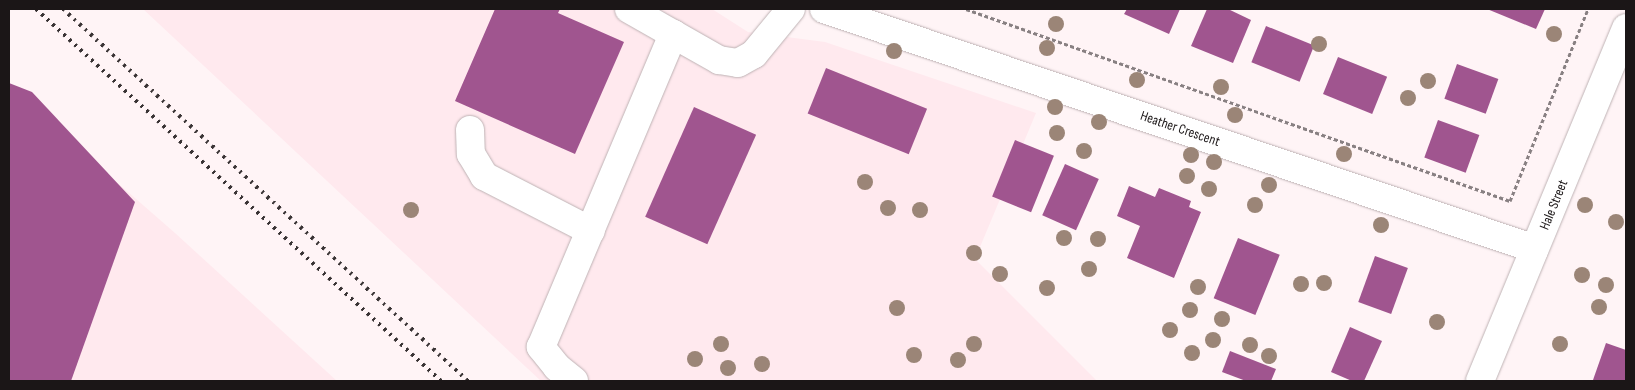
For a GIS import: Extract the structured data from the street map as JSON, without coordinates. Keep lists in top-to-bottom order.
{
  "streets": {
    "street": ["Heather Crescent", "Hale Street"]
  },
  "crossings": [
    ["Heather Crescent", "Hale Street"]
  ]
}
